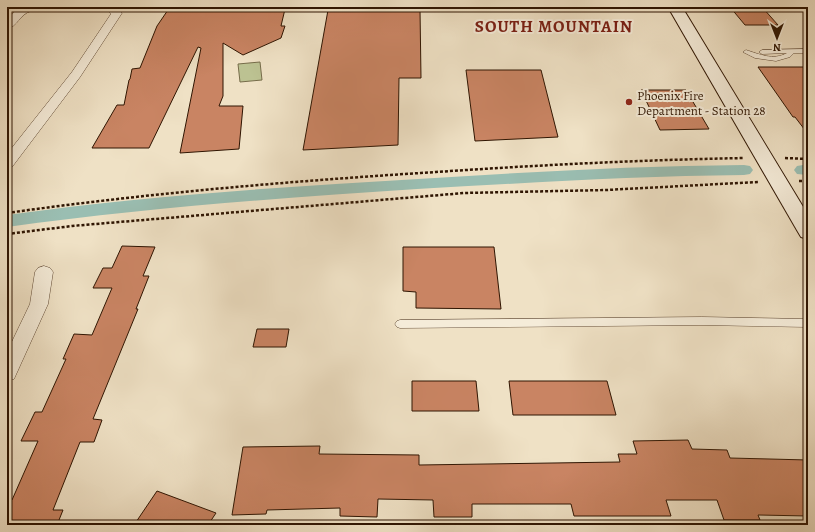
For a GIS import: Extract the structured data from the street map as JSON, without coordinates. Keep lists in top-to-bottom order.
{
  "districts": ["SOUTH MOUNTAIN"],
  "places": ["Phoenix Fire Department - Station 28"],
  "north": "bottom"
}
